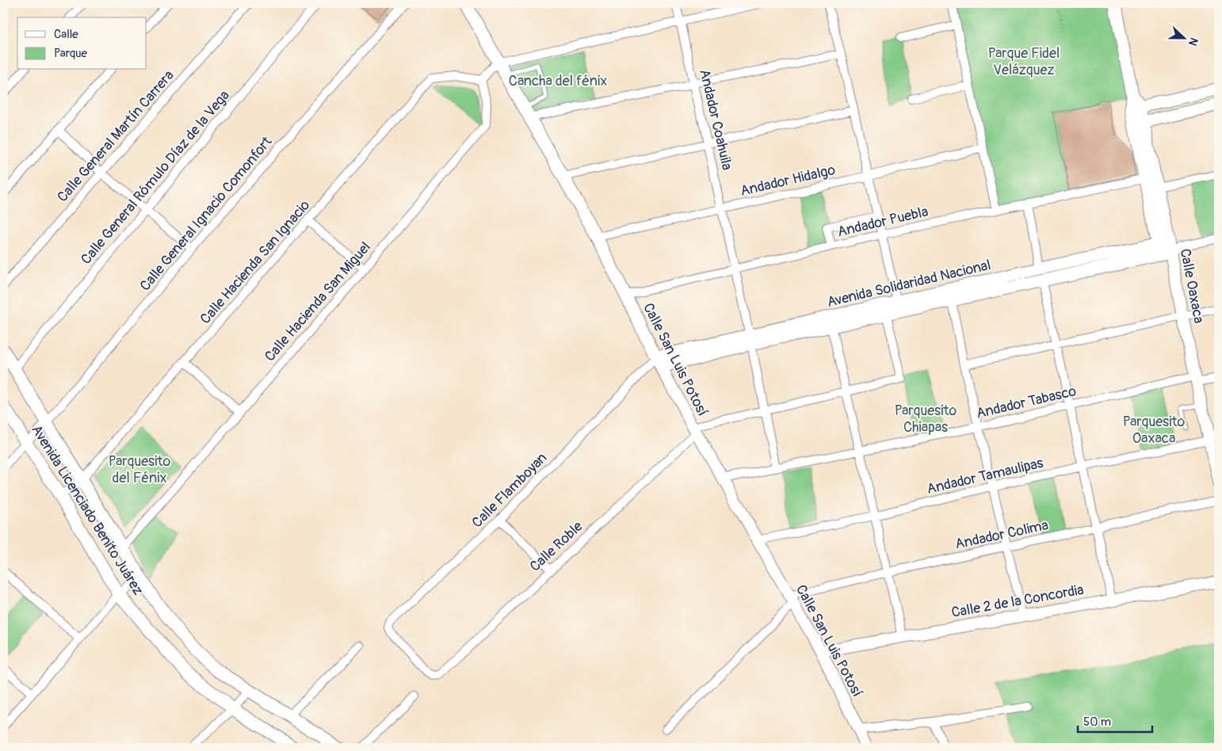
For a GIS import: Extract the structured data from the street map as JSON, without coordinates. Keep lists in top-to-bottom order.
{
  "streets": {
    "main road": [
      "Avenida Solidaridad Nacional",
      "Calle Oaxaca",
      "Calle San Luis Potosí",
      "Avenida Licenciado Benito Juárez"
    ],
    "street": [
      "Andador Coahuila",
      "Calle General Martín Carrera",
      "Calle General Rómulo Díaz de la Vega",
      "Andador Hidalgo",
      "Calle General Ignacio Comonfort",
      "Andador Puebla",
      "Calle Hacienda San Ignacio",
      "Calle Hacienda San Miguel",
      "Andador Tabasco",
      "Andador Tamaulipas",
      "Calle Flamboyan",
      "Andador Colima",
      "Calle Roble",
      "Calle 2 de la Concordia"
    ]
  },
  "crossings": [
    ["Andador Coahuila", "Andador Hidalgo"],
    ["Andador Coahuila", "Andador Puebla"],
    ["Andador Coahuila", "Avenida Solidaridad Nacional"],
    ["Andador Coahuila", "Andador Tabasco"],
    ["Calle General Rómulo Díaz de la Vega", "Avenida Licenciado Benito Juárez"],
    ["Andador Hidalgo", "Calle San Luis Potosí"],
    ["Calle General Ignacio Comonfort", "Avenida Licenciado Benito Juárez"],
    ["Andador Puebla", "Calle Oaxaca"],
    ["Andador Puebla", "Calle San Luis Potosí"],
    ["Calle Hacienda San Ignacio", "Calle Hacienda San Miguel"],
    ["Calle Hacienda San Ignacio", "Avenida Licenciado Benito Juárez"],
    ["Avenida Solidaridad Nacional", "Calle Oaxaca"],
    ["Avenida Solidaridad Nacional", "Calle San Luis Potosí"],
    ["Avenida Solidaridad Nacional", "Calle Flamboyan"],
    ["Calle Oaxaca", "Andador Tabasco"],
    ["Calle Oaxaca", "Andador Tamaulipas"],
    ["Calle Hacienda San Miguel", "Avenida Licenciado Benito Juárez"],
    ["Calle San Luis Potosí", "Andador Tabasco"],
    ["Calle San Luis Potosí", "Andador Tamaulipas"],
    ["Calle San Luis Potosí", "Calle Flamboyan"],
    ["Calle San Luis Potosí", "Andador Colima"],
    ["Calle San Luis Potosí", "Calle Roble"],
    ["Calle San Luis Potosí", "Calle 2 de la Concordia"],
    ["Calle Flamboyan", "Calle Roble"]
  ],
  "parks": [
    "Parque Fidel Velázquez",
    "Cancha del fénix",
    "Parquesito Chiapas",
    "Parquesito Oaxaca",
    "Parquesito del Fénix"
  ],
  "legend": ["Calle", "Parque"],
  "scale_bar": "50 m",
  "north": "right"
}
